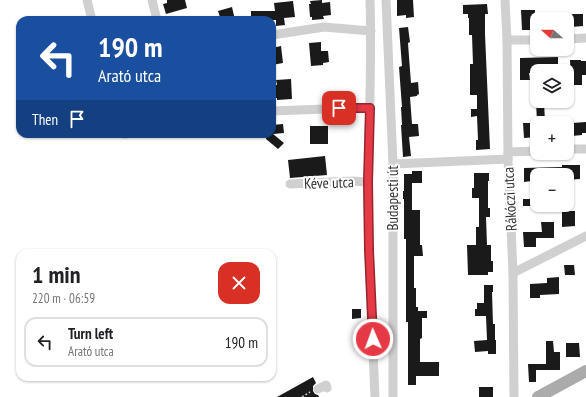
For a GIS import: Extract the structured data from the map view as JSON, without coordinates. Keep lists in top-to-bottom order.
{
  "streets": {
    "street": ["Kéve utca", "Budapesti út", "Rákóczi utca"]
  },
  "crossings": [
    ["Kéve utca", "Budapesti út"]
  ],
  "north": "left",
  "page": {
    "map_buttons": ["+", "−"],
    "turn": ["190 m", "Arató utca"],
    "then": "Then",
    "heading": ["1 min", "220 m · 06:59"],
    "list": [
      {
        "name": "Turn left",
        "note": "Arató utca",
        "value": "190 m"
      }
    ]
  }
}
